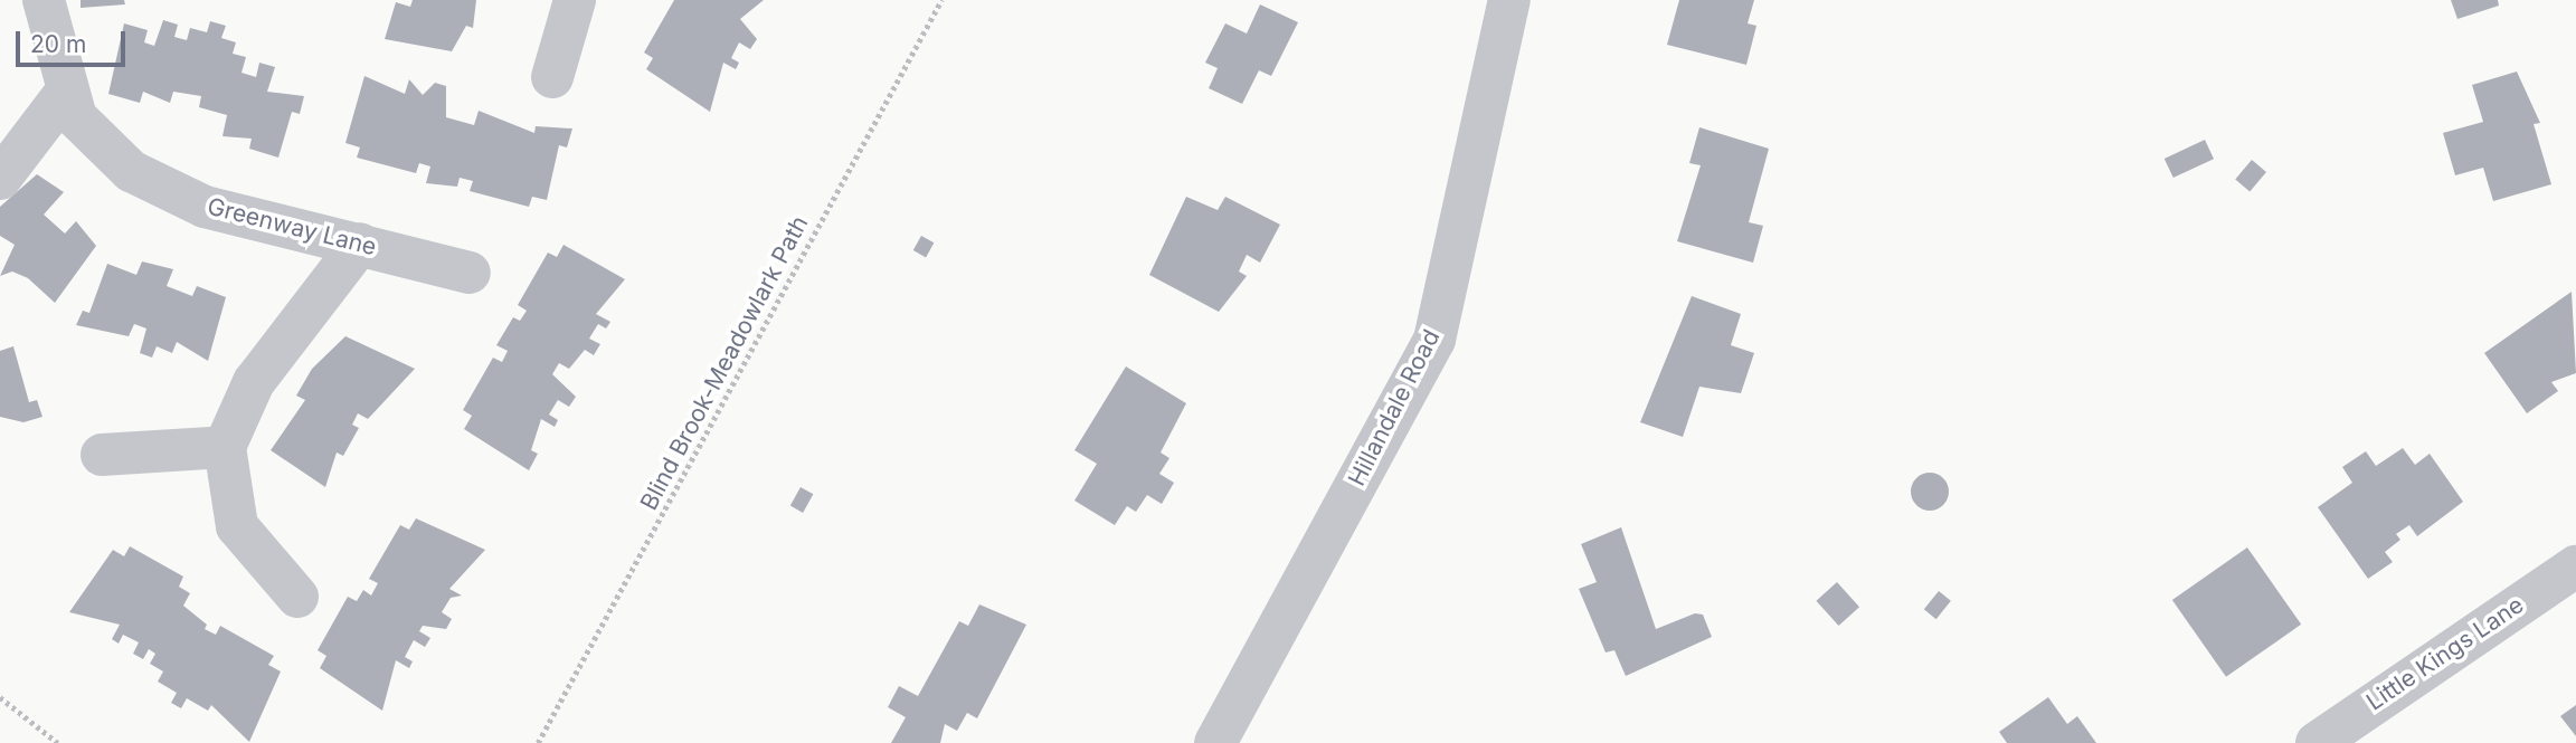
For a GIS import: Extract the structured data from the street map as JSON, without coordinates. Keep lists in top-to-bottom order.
{
  "streets": {
    "street": ["Greenway Lane", "Hillandale Road", "Little Kings Lane"],
    "path": ["Blind Brook-Meadowlark Path"]
  },
  "scale_bar": "20 m"
}
